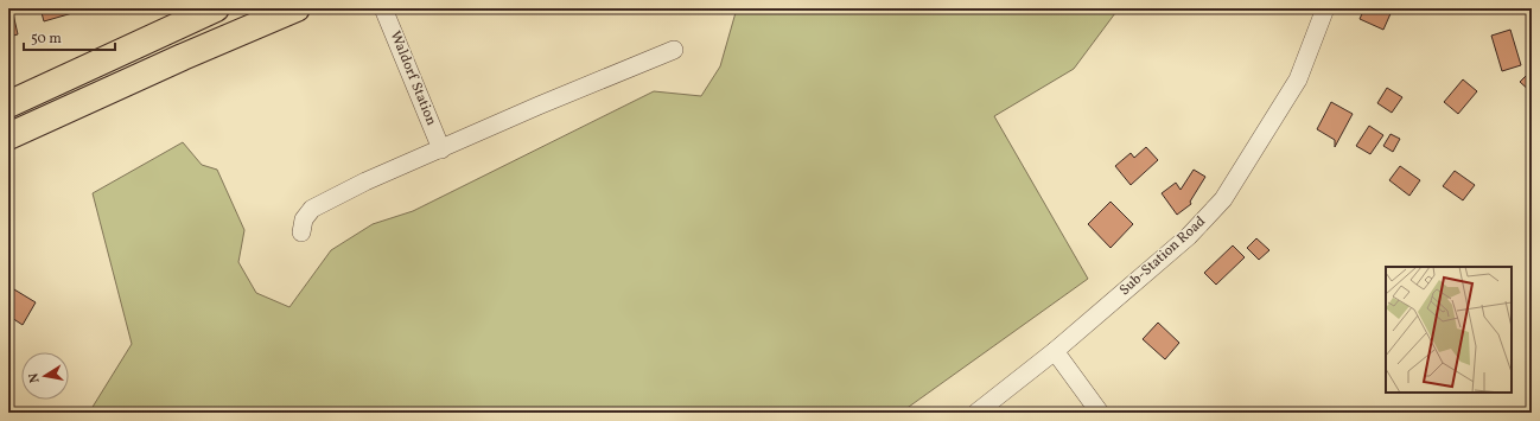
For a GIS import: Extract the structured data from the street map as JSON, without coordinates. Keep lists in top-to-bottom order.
{
  "streets": {
    "street": ["Waldorf Station", "Sub-Station Road"]
  },
  "scale_bar": "50 m",
  "north": "left"
}
